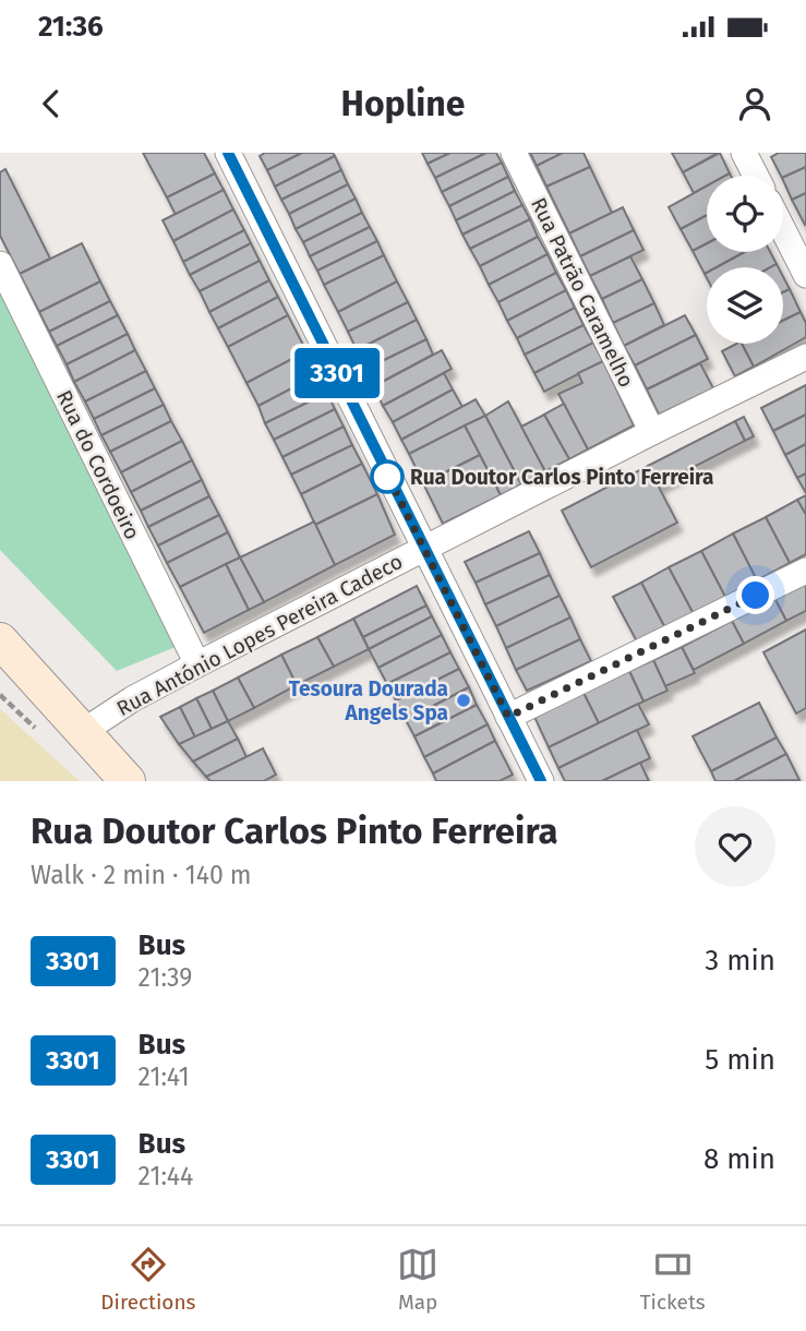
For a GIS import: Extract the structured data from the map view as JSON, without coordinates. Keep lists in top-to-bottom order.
{
  "streets": {
    "street": ["Rua Patrão Caramelho", "Rua do Cordoeiro", "Rua António Lopes Pereira Cadeco"]
  },
  "crossings": [
    ["Rua Patrão Caramelho", "Rua António Lopes Pereira Cadeco"],
    ["Rua do Cordoeiro", "Rua António Lopes Pereira Cadeco"]
  ],
  "places": ["Rua Doutor Carlos Pinto Ferreira", "Tesoura Dourada Angels Spa"],
  "lines": ["bus line 3301"],
  "page": {
    "status": "21:36",
    "header": "Hopline",
    "on_map": "3301",
    "heading": ["Rua Doutor Carlos Pinto Ferreira", "Walk · 2 min · 140 m"],
    "list": [
      {
        "mark": "3301",
        "name": "Bus",
        "note": "21:39",
        "value": "3 min"
      },
      {
        "mark": "3301",
        "name": "Bus",
        "note": "21:41",
        "value": "5 min"
      },
      {
        "mark": "3301",
        "name": "Bus",
        "note": "21:44",
        "value": "8 min"
      }
    ],
    "tabs": ["Directions", "Map", "Tickets"]
  }
}
